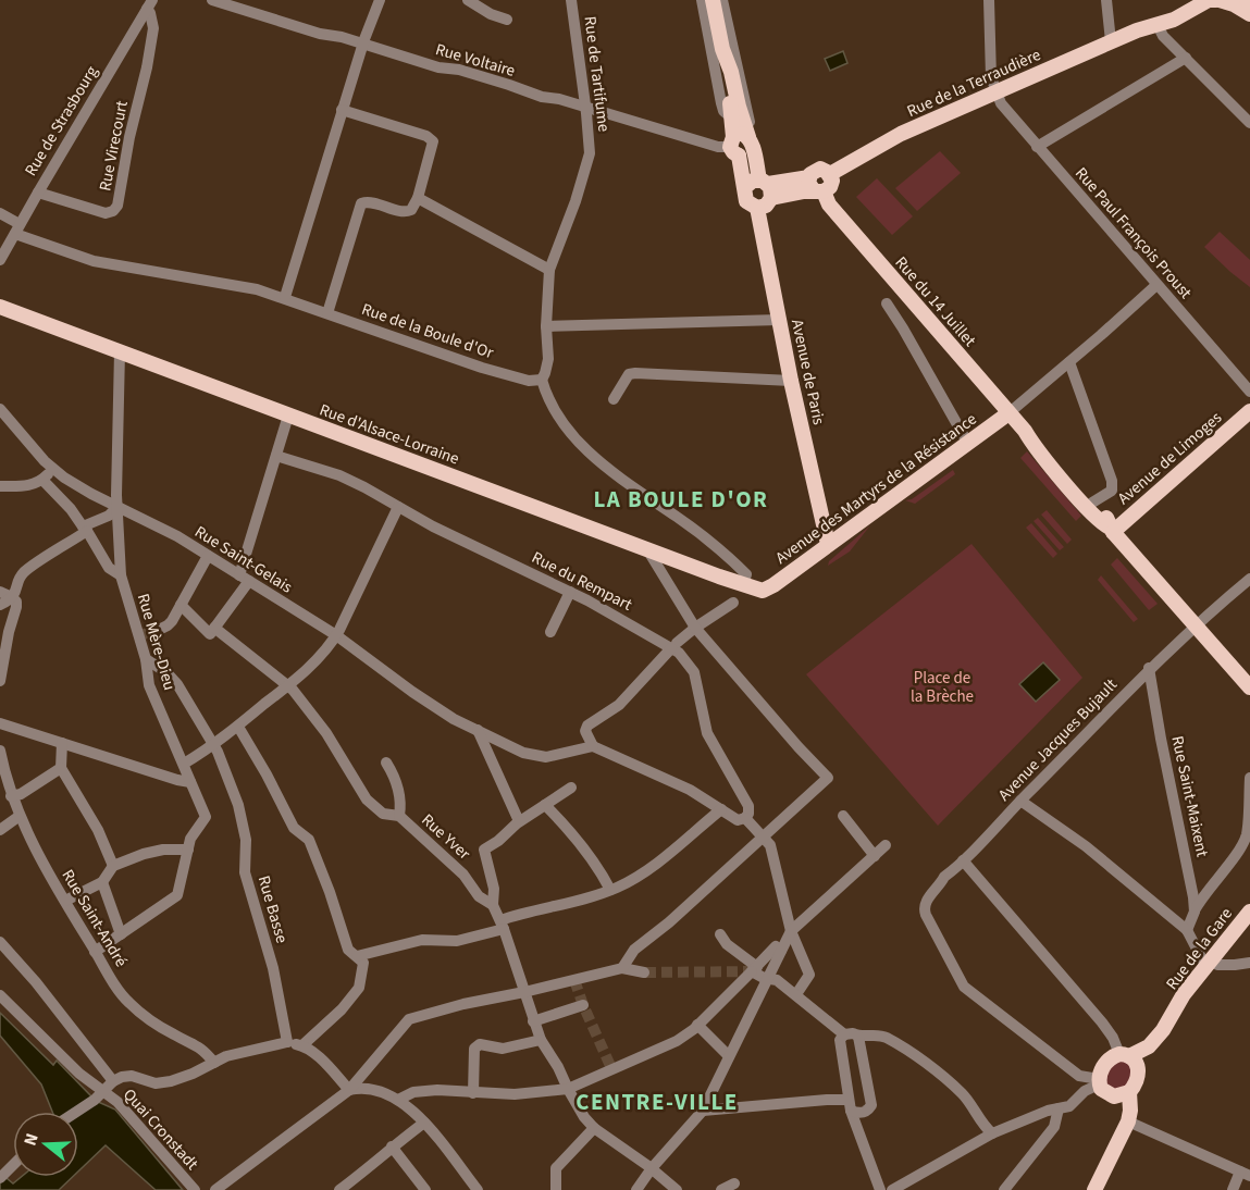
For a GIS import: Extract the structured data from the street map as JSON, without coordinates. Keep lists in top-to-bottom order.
{
  "streets": {
    "main road": [
      "Rue de la Terraudière",
      "Rue du 14 Juillet",
      "Avenue de Paris",
      "Rue d'Alsace-Lorraine",
      "Avenue de Limoges",
      "Avenue des Martyrs de la Résistance",
      "Rue de la Gare"
    ],
    "street": [
      "Rue Voltaire",
      "Rue de Tartifume",
      "Rue de Strasbourg",
      "Rue Virecourt",
      "Rue Paul François Proust",
      "Rue de la Boule d'Or",
      "Rue Saint-Gelais",
      "Rue du Rempart",
      "Rue Mère-Dieu",
      "Avenue Jacques Bujault",
      "Rue Saint-Maixent",
      "Rue Yver",
      "Rue Basse",
      "Rue Saint-André",
      "Quai Cronstadt"
    ]
  },
  "crossings": [
    ["Rue Voltaire", "Rue de Tartifume"],
    ["Rue de Tartifume", "Rue de la Boule d'Or"],
    ["Rue de la Terraudière", "Rue Paul François Proust"],
    ["Rue de la Terraudière", "Rue du 14 Juillet"],
    ["Rue de Strasbourg", "Rue Virecourt"],
    ["Rue de Strasbourg", "Rue de la Boule d'Or"],
    ["Rue du 14 Juillet", "Avenue de Limoges"],
    ["Rue du 14 Juillet", "Avenue des Martyrs de la Résistance"],
    ["Rue du 14 Juillet", "Avenue Jacques Bujault"],
    ["Avenue de Paris", "Avenue des Martyrs de la Résistance"],
    ["Rue d'Alsace-Lorraine", "Avenue des Martyrs de la Résistance"],
    ["Rue d'Alsace-Lorraine", "Rue Mère-Dieu"],
    ["Rue Saint-Gelais", "Rue Mère-Dieu"],
    ["Rue Mère-Dieu", "Rue Basse"],
    ["Avenue Jacques Bujault", "Rue Saint-Maixent"],
    ["Avenue Jacques Bujault", "Rue de la Gare"]
  ],
  "districts": ["LA BOULE D'OR", "CENTRE-VILLE"],
  "parks": ["Place de la Brèche"],
  "north": "left"
}
